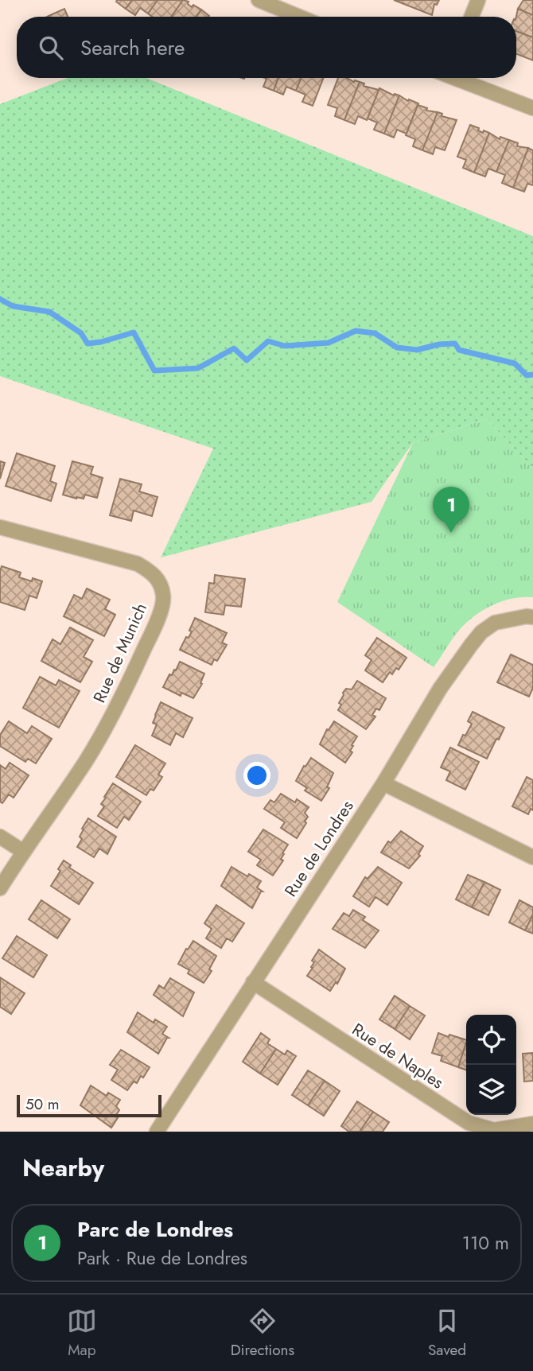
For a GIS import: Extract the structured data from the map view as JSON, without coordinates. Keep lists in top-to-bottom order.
{
  "streets": {
    "street": ["Rue de Munich", "Rue de Londres", "Rue de Naples"]
  },
  "crossings": [
    ["Rue de Londres", "Rue de Naples"]
  ],
  "scale_bar": "50 m",
  "page": {
    "search": "Search here",
    "pins": "1",
    "scale": "50 m",
    "heading": "Nearby",
    "list": [
      {
        "mark": "1",
        "name": "Parc de Londres",
        "note": "Park · Rue de Londres",
        "value": "110 m"
      }
    ],
    "nav": ["Map", "Directions", "Saved"]
  }
}
